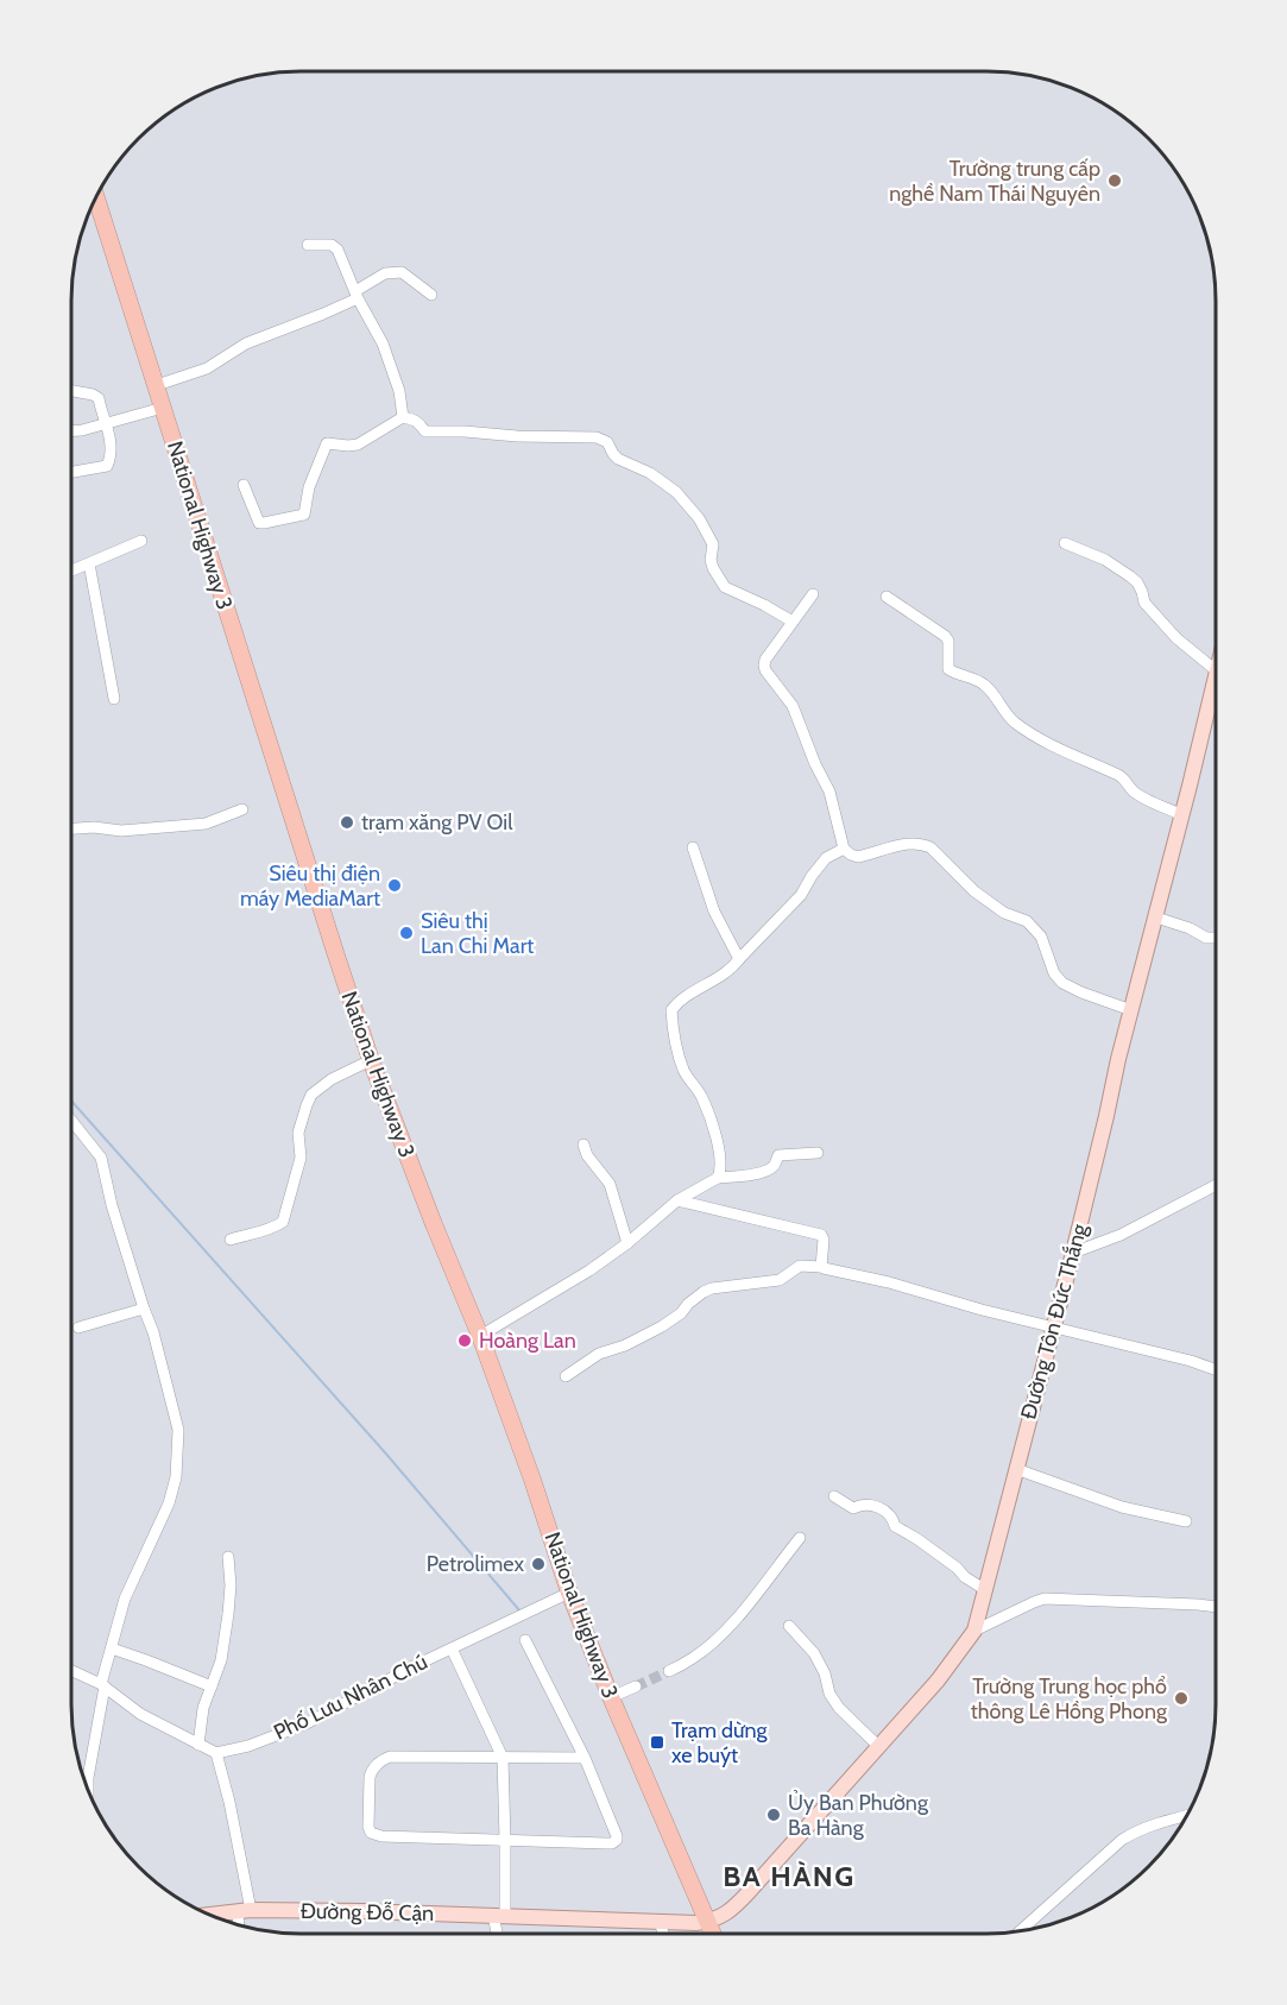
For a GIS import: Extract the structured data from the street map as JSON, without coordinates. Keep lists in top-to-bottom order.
{
  "streets": {
    "highway": ["National Highway 3"],
    "main road": ["Đường Tôn Đức Thắng", "Đường Đỗ Cận"],
    "street": ["Phố Lưu Nhân Chú"]
  },
  "crossings": [
    ["National Highway 3", "Đường Tôn Đức Thắng"],
    ["National Highway 3", "Phố Lưu Nhân Chú"],
    ["National Highway 3", "Đường Đỗ Cận"],
    ["Đường Tôn Đức Thắng", "Đường Đỗ Cận"]
  ],
  "districts": ["BA HÀNG"],
  "places": {
    "other": [
      "Trường trung cấp nghề Nam Thái Nguyên",
      "trạm xăng PV Oil",
      "Siêu thị điện máy MediaMart",
      "Siêu thị Lan Chi Mart",
      "Hoàng Lan",
      "Petrolimex",
      "Trường Trung học phổ thông Lê Hồng Phong",
      "Ủy Ban Phường Ba Hàng"
    ],
    "transit": ["Trạm dừng xe buýt"]
  }
}
